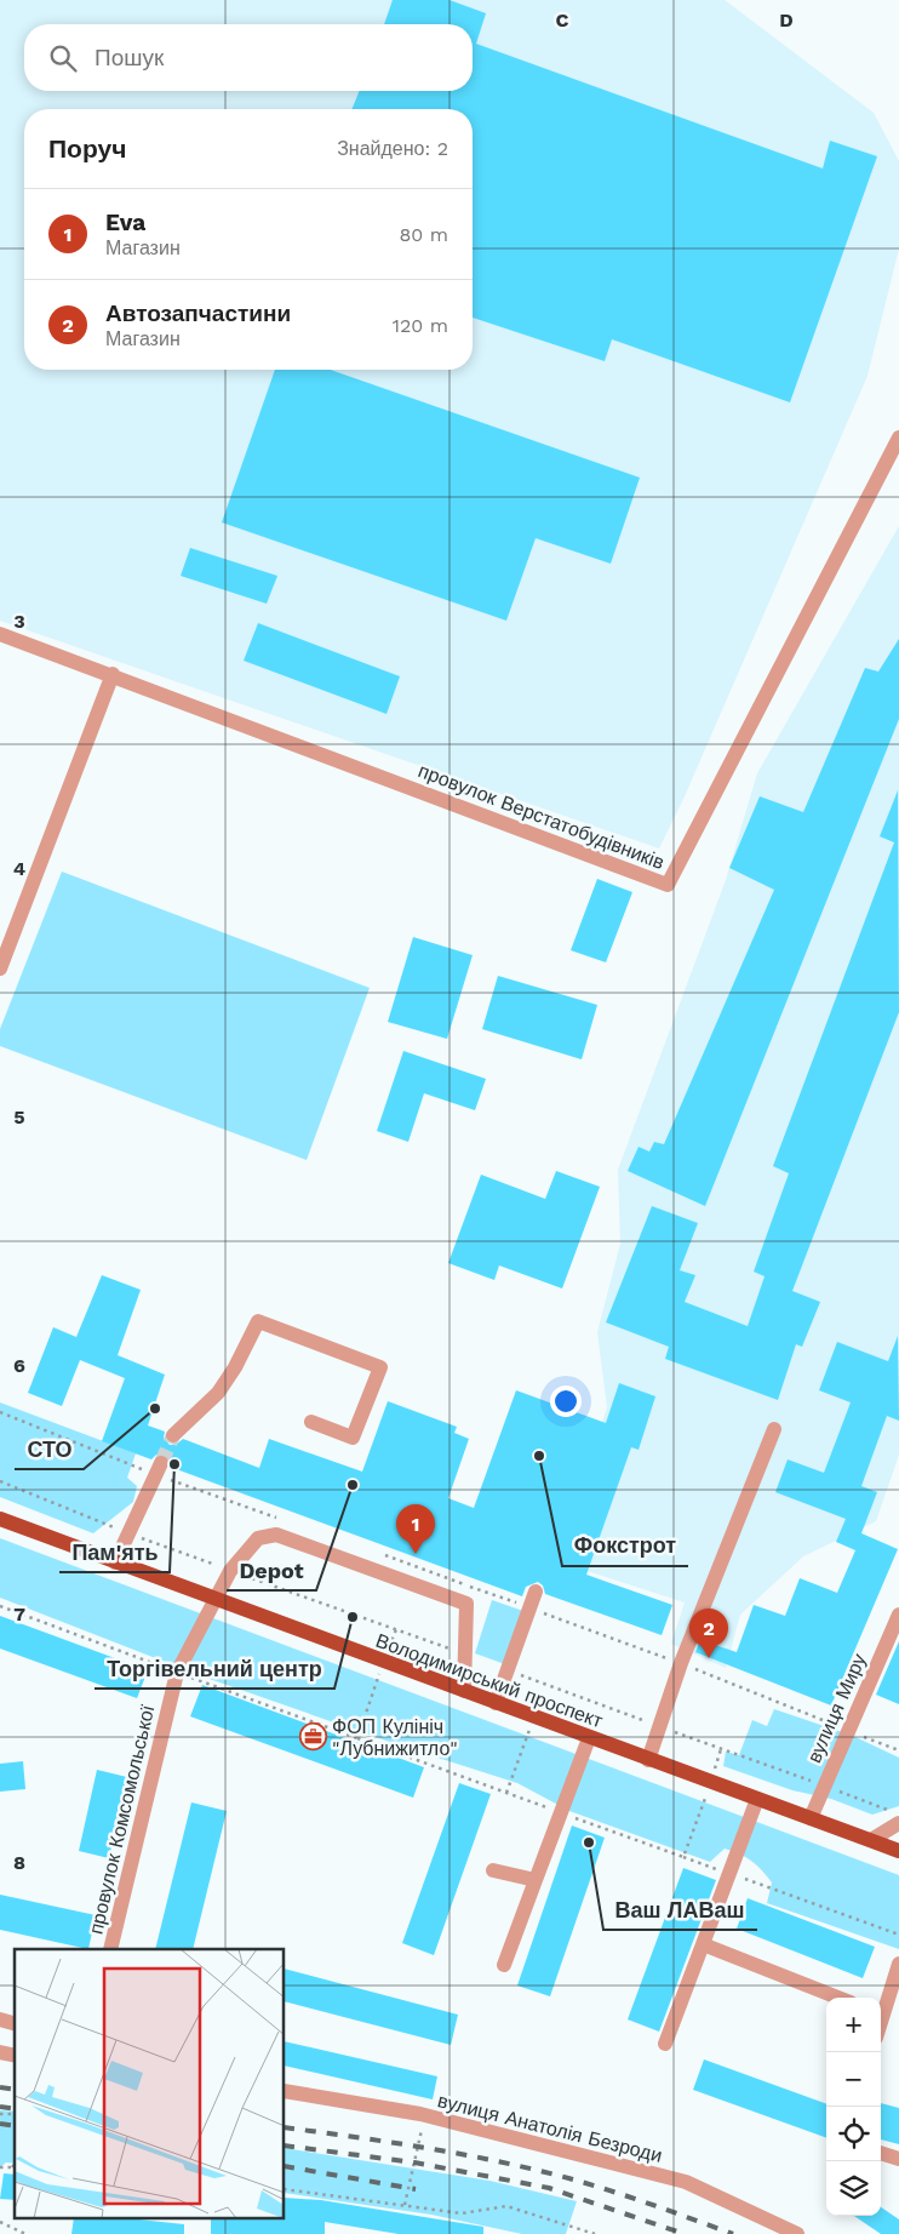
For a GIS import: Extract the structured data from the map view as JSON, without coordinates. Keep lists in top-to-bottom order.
{
  "streets": {
    "main road": ["Володимирський проспект"],
    "street": [
      "провулок Верстатобудівників",
      "вулиця Миру",
      "провулок Комсомольської",
      "вулиця Анатолія Безроди"
    ]
  },
  "crossings": [
    ["Володимирський проспект", "вулиця Миру"],
    ["Володимирський проспект", "провулок Комсомольської"]
  ],
  "places": {
    "other": [
      "СТО",
      "Фокстрот",
      "Пам'ять",
      "Depot",
      "Торгівельний центр",
      "Ваш ЛАВаш"
    ],
    "office": ["ФОП Кулініч \"Лубнижитло\""]
  },
  "page": {
    "search": "Пошук",
    "heading": ["Поруч", "Знайдено: 2"],
    "list": [
      {
        "mark": "1",
        "name": "Eva",
        "note": "Магазин",
        "value": "80 m"
      },
      {
        "mark": "2",
        "name": "Автозапчастини",
        "note": "Магазин",
        "value": "120 m"
      }
    ],
    "pins": ["1", "2"],
    "map_buttons": ["+", "−"]
  },
  "grid": {
    "columns": ["C", "D"],
    "rows": [
      "3",
      "4",
      "5",
      "6",
      "7",
      "8"
    ]
  }
}
